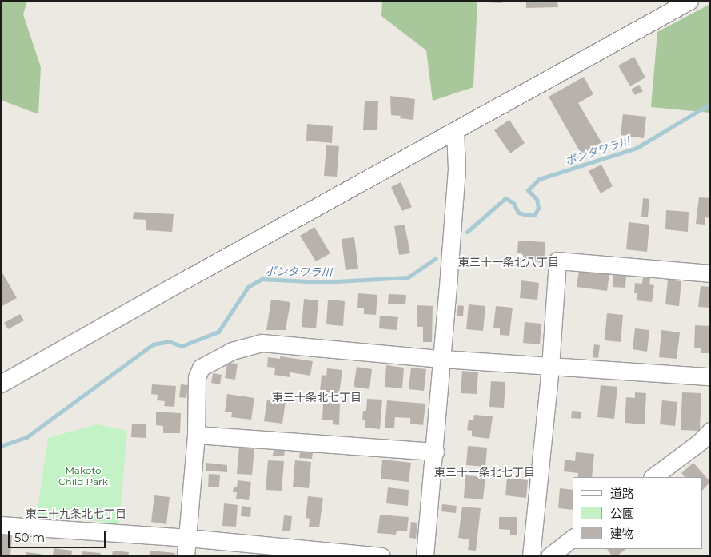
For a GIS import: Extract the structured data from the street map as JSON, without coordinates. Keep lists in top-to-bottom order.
{
  "districts": [
    "東三十一条北八丁目",
    "東三十条北七丁目",
    "東三十一条北七丁目",
    "東二十九条北七丁目"
  ],
  "water": ["ポンタワラ川"],
  "parks": ["Makoto Child Park"],
  "legend": ["道路", "公園", "建物"],
  "scale_bar": "50 m"
}
